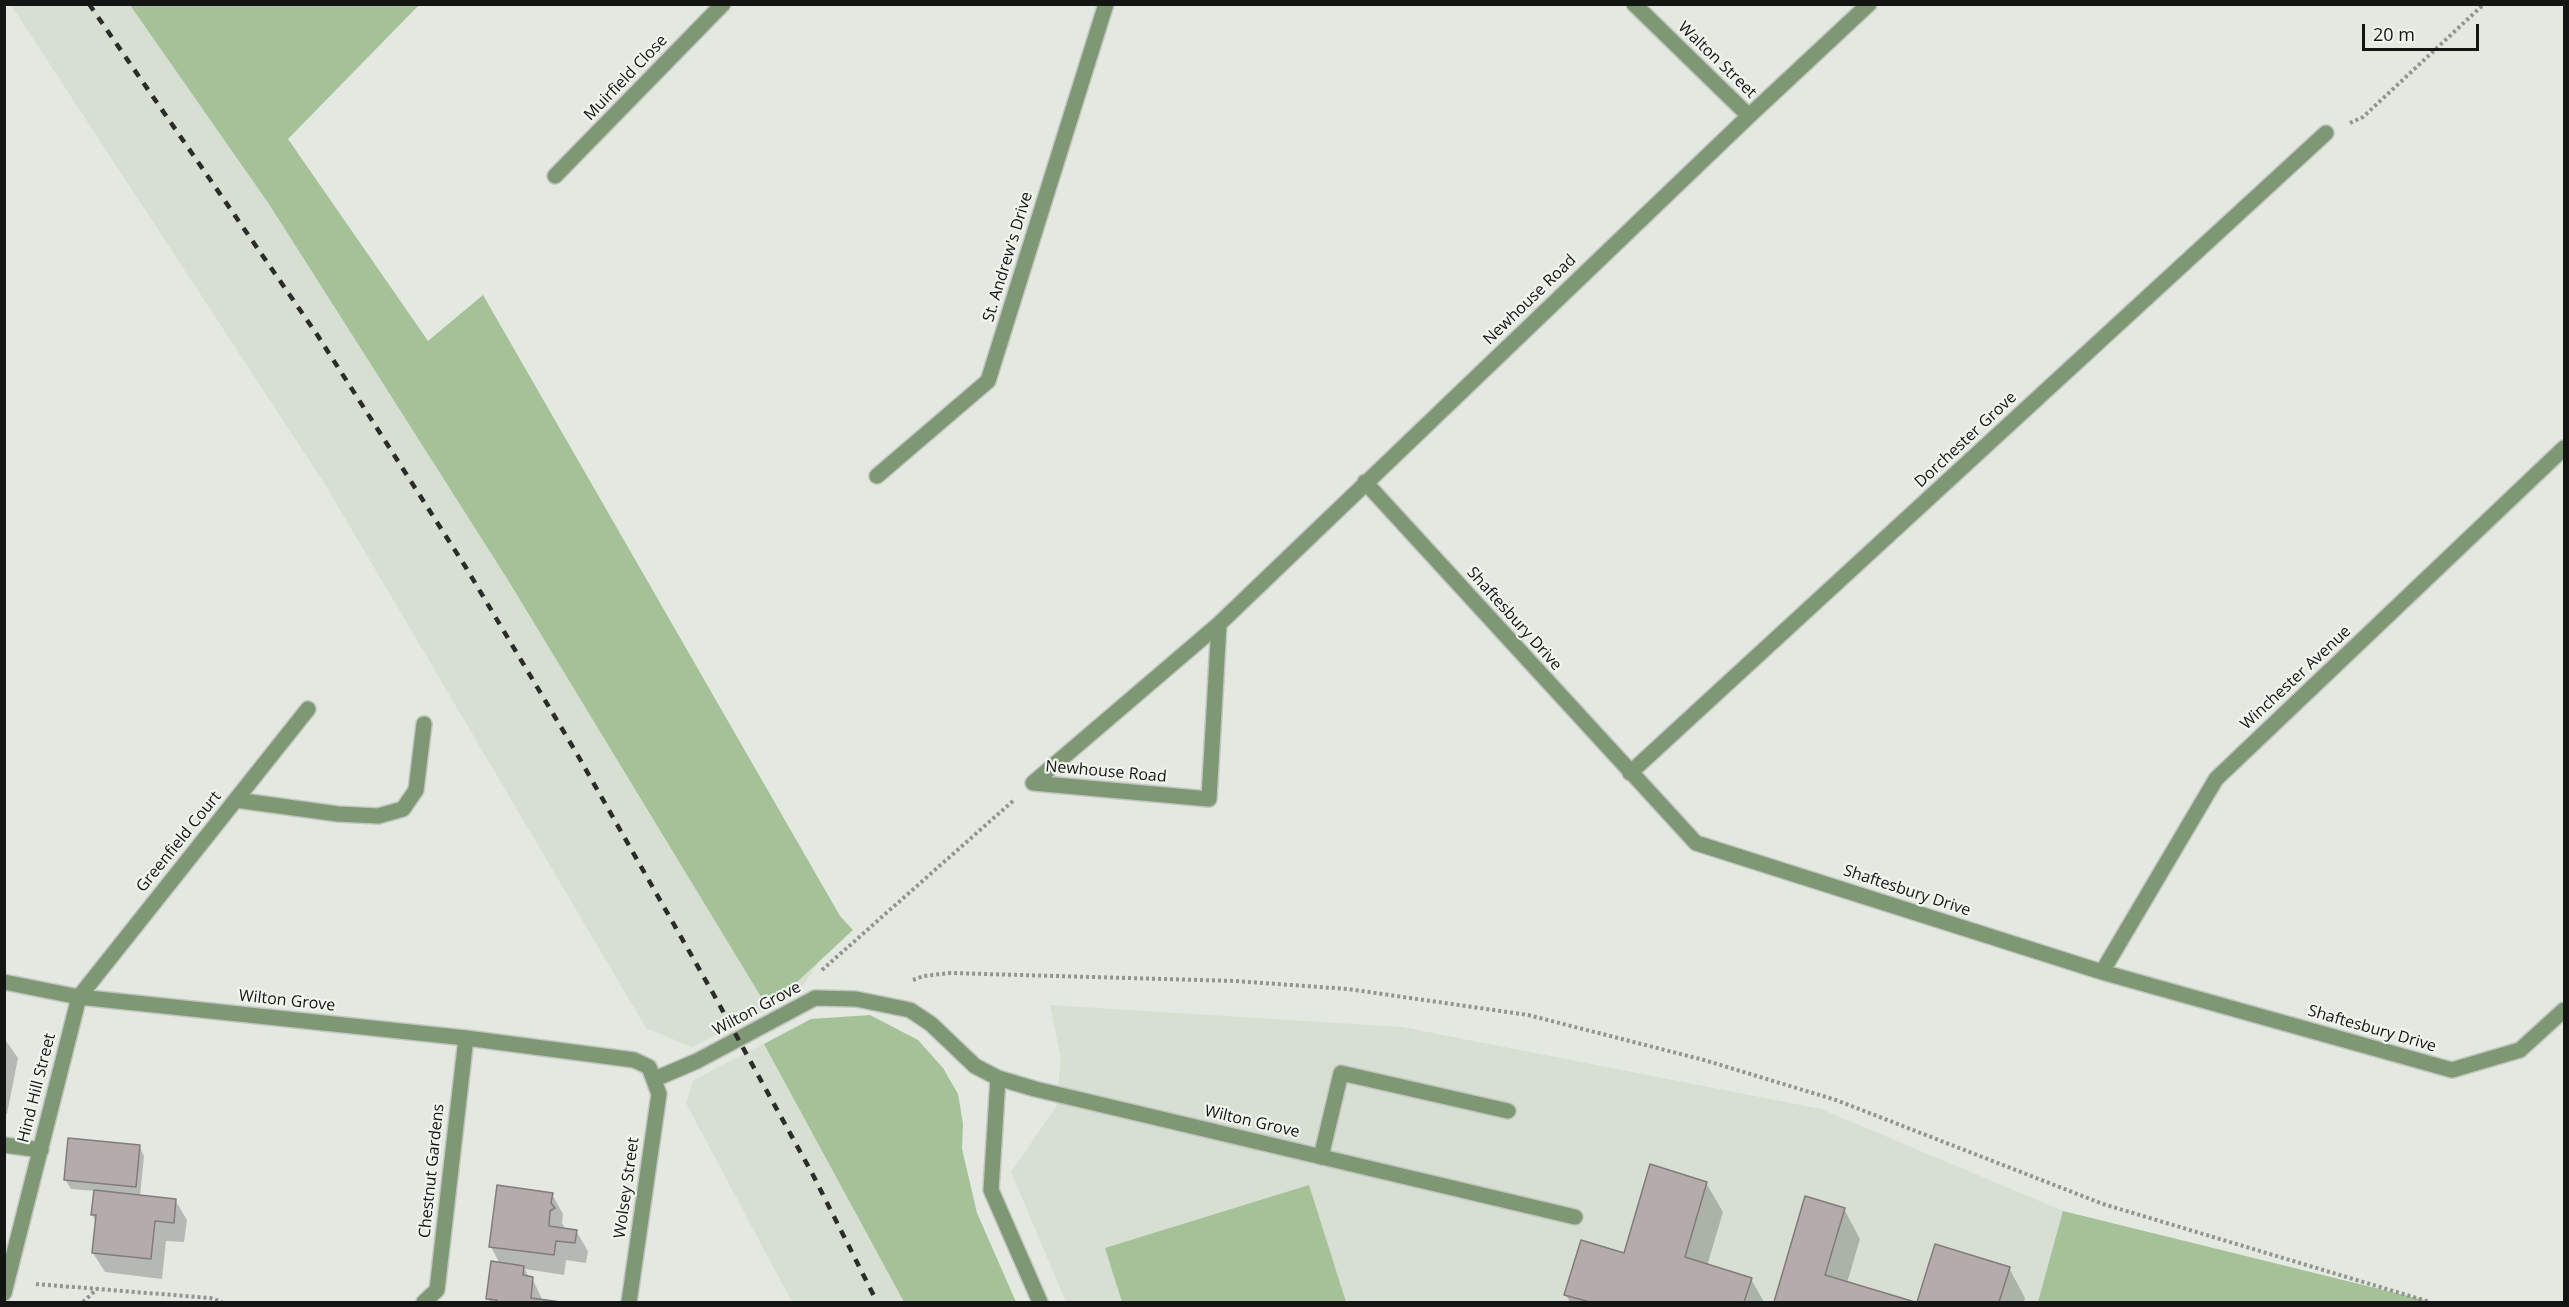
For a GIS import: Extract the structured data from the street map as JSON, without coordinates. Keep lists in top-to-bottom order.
{
  "streets": {
    "street": [
      "Walton Street",
      "Muirfield Close",
      "St. Andrew's Drive",
      "Newhouse Road",
      "Dorchester Grove",
      "Shaftesbury Drive",
      "Winchester Avenue",
      "Greenfield Court",
      "Wilton Grove",
      "Hind Hill Street",
      "Chestnut Gardens",
      "Wolsey Street"
    ]
  },
  "crossings": [
    ["Walton Street", "Newhouse Road"],
    ["Newhouse Road", "Shaftesbury Drive"],
    ["Dorchester Grove", "Shaftesbury Drive"],
    ["Shaftesbury Drive", "Winchester Avenue"],
    ["Greenfield Court", "Wilton Grove"],
    ["Greenfield Court", "Hind Hill Street"],
    ["Wilton Grove", "Hind Hill Street"],
    ["Wilton Grove", "Chestnut Gardens"],
    ["Wilton Grove", "Wolsey Street"]
  ],
  "scale_bar": "20 m"
}
